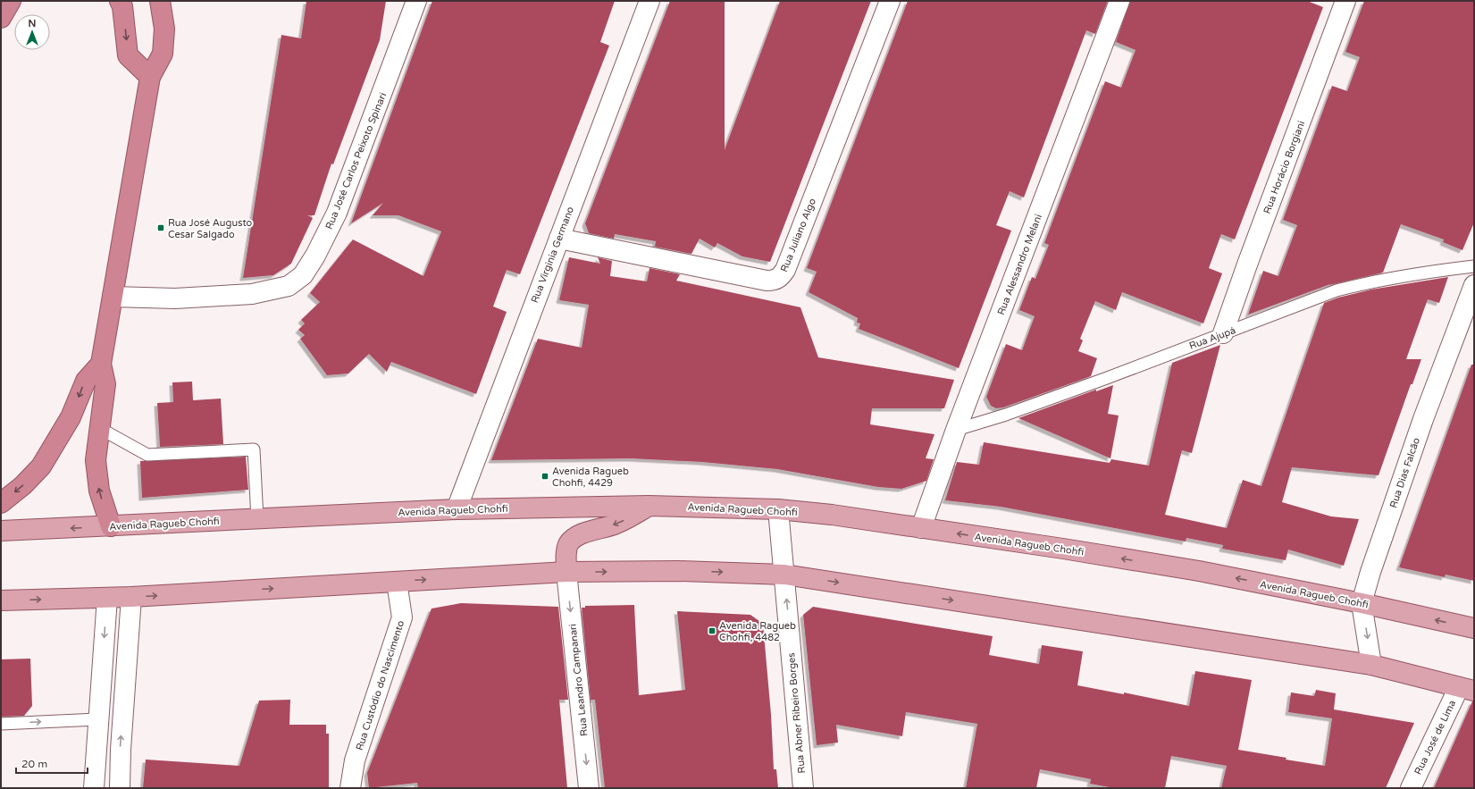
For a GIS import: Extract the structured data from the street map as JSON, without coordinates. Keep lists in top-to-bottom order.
{
  "streets": {
    "main road": ["Avenida Ragueb Chohfi"],
    "street": [
      "Rua José Carlos Peixoto Spinari",
      "Rua Horácio Borgiani",
      "Rua Juliano Algo",
      "Rua Virginia Germano",
      "Rua Alessandro Melani",
      "Rua Dias Falcão",
      "Rua Leandro Campanari",
      "Rua Custódio do Nascimento",
      "Rua Abner Ribeiro Borges",
      "Rua José de Lima"
    ],
    "lane": ["Rua Ajupá"]
  },
  "crossings": [
    ["Rua Horácio Borgiani", "Rua Ajupá"],
    ["Rua Juliano Algo", "Rua Virginia Germano"],
    ["Rua Virginia Germano", "Avenida Ragueb Chohfi"],
    ["Rua Alessandro Melani", "Rua Ajupá"],
    ["Rua Alessandro Melani", "Avenida Ragueb Chohfi"],
    ["Rua Dias Falcão", "Avenida Ragueb Chohfi"],
    ["Avenida Ragueb Chohfi", "Rua Abner Ribeiro Borges"]
  ],
  "one_way": ["Rua Leandro Campanari", "Rua Abner Ribeiro Borges"],
  "places": {
    "transit": ["Rua José Augusto Cesar Salgado", "Avenida Ragueb Chohfi, 4429", "Avenida Ragueb Chohfi, 4482"]
  },
  "scale_bar": "20 m",
  "north": "top"
}
